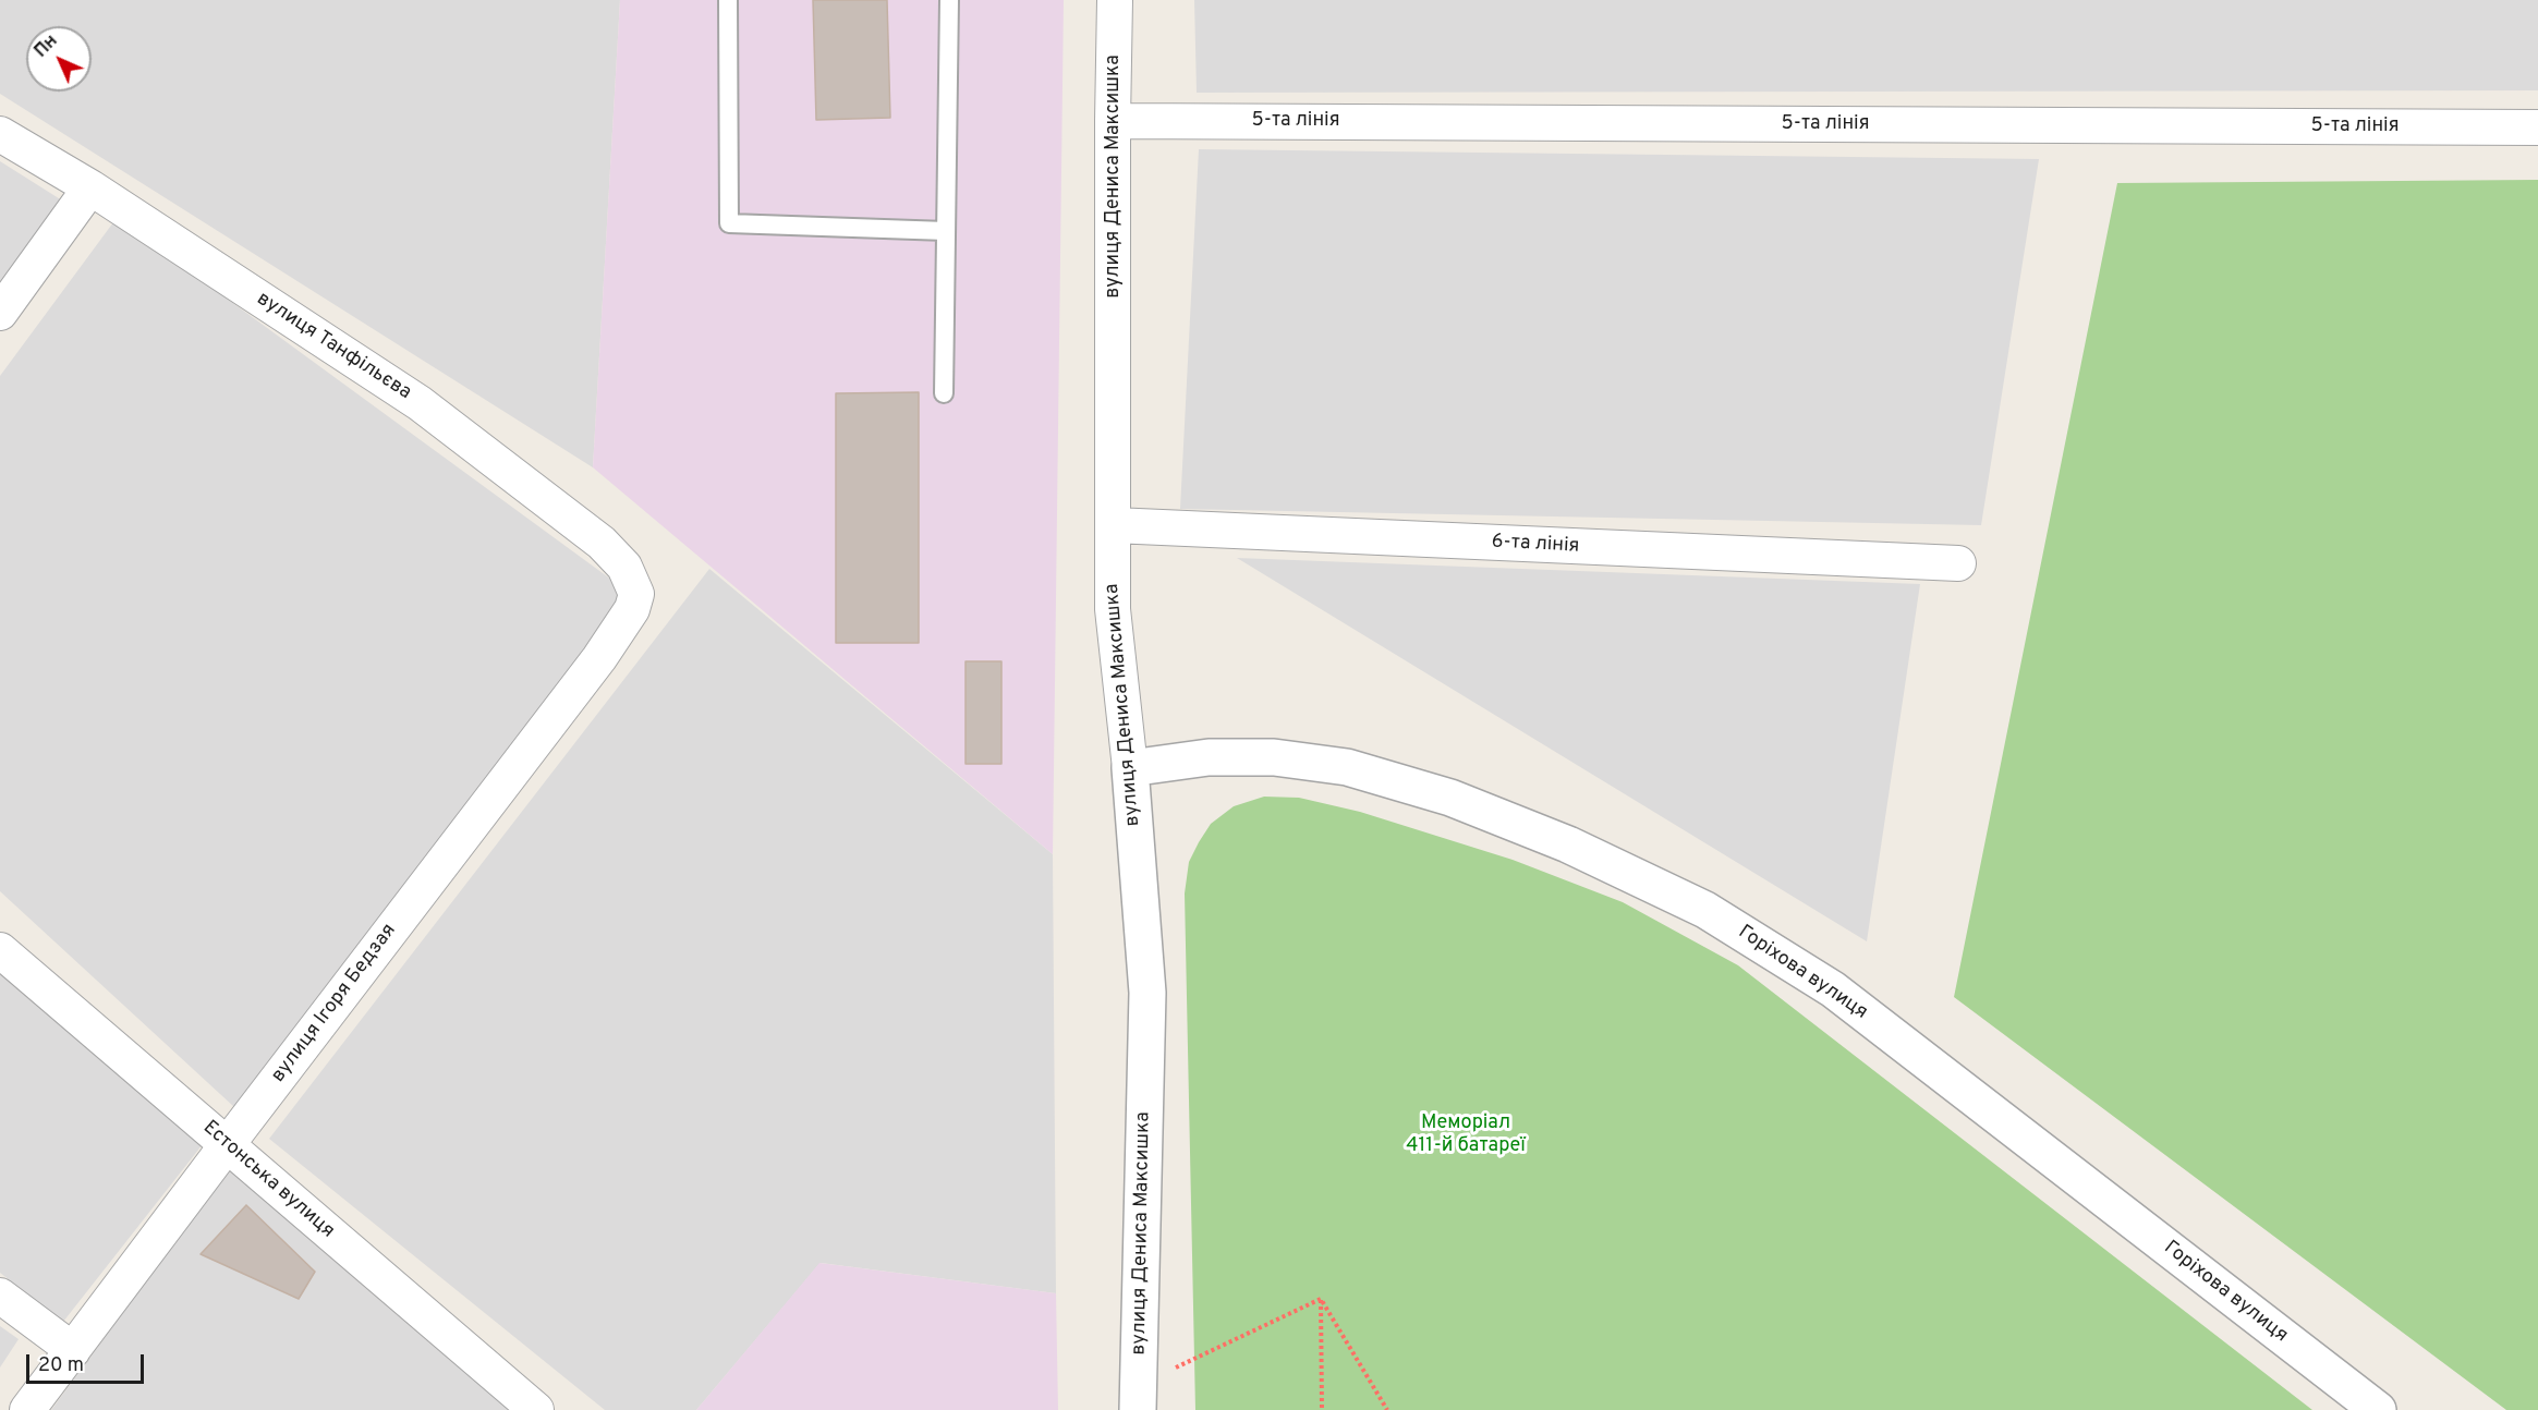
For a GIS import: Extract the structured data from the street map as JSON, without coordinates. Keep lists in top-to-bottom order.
{
  "streets": {
    "street": [
      "5-та лінія",
      "вулиця Дениса Максишка",
      "вулиця Танфільєва",
      "6-та лінія",
      "Горіхова вулиця",
      "вулиця Ігоря Бедзая",
      "Естонська вулиця"
    ]
  },
  "crossings": [
    ["5-та лінія", "вулиця Дениса Максишка"],
    ["вулиця Дениса Максишка", "6-та лінія"],
    ["вулиця Дениса Максишка", "Горіхова вулиця"],
    ["вулиця Танфільєва", "вулиця Ігоря Бедзая"],
    ["вулиця Ігоря Бедзая", "Естонська вулиця"]
  ],
  "parks": ["Меморіал 411-й батареї"],
  "scale_bar": "20 m",
  "north": "top left"
}
